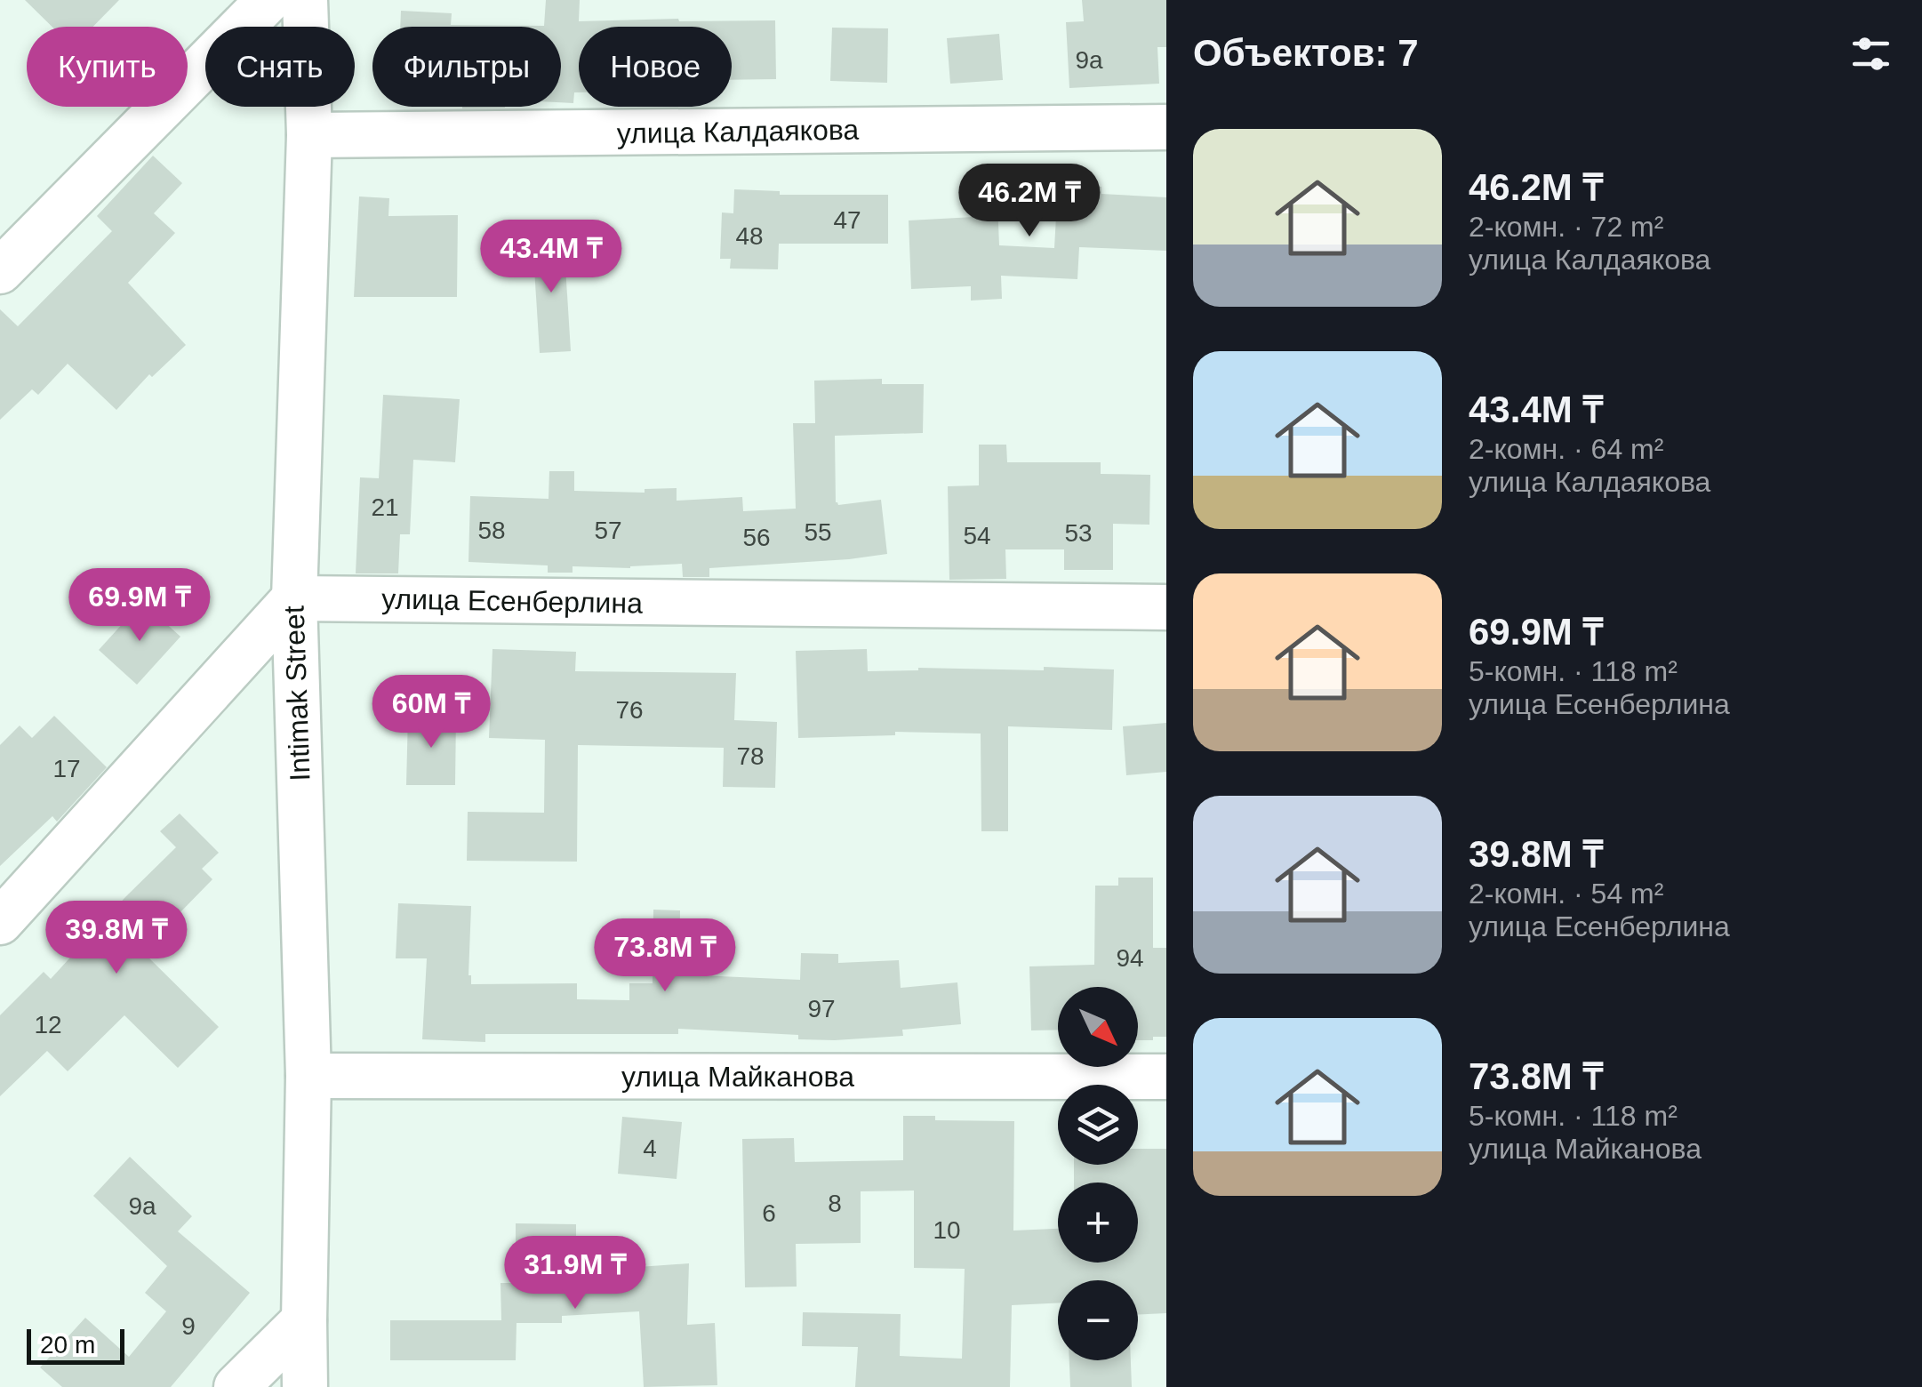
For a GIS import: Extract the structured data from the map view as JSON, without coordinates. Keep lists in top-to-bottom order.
{
  "streets": {
    "street": [
      "улица Калдаякова",
      "улица Есенберлина",
      "Intimak Street",
      "улица Майканова"
    ]
  },
  "crossings": [
    ["улица Калдаякова", "Intimak Street"],
    ["улица Есенберлина", "Intimak Street"],
    ["Intimak Street", "улица Майканова"]
  ],
  "house_numbers": [
    "9а",
    "47",
    "48",
    "21",
    "58",
    "57",
    "55",
    "53",
    "54",
    "56",
    "76",
    "78",
    "17",
    "94",
    "97",
    "12",
    "4",
    "8",
    "9а",
    "6",
    "10",
    "9"
  ],
  "scale_bar": "20 m",
  "north": "bottom right",
  "page": {
    "heading": "Объектов: 7",
    "chip": [
      "Купить",
      "Снять",
      "Фильтры",
      "Новое"
    ],
    "list": [
      {
        "name": "46.2M ₸",
        "note": "2-комн. · 72 m² · улица Калдаякова"
      },
      {
        "name": "43.4M ₸",
        "note": "2-комн. · 64 m² · улица Калдаякова"
      },
      {
        "name": "69.9M ₸",
        "note": "5-комн. · 118 m² · улица Есенберлина"
      },
      {
        "name": "39.8M ₸",
        "note": "2-комн. · 54 m² · улица Есенберлина"
      },
      {
        "name": "73.8M ₸",
        "note": "5-комн. · 118 m² · улица Майканова"
      }
    ],
    "price": [
      "46.2M ₸",
      "43.4M ₸",
      "69.9M ₸",
      "60M ₸",
      "39.8M ₸",
      "73.8M ₸",
      "31.9M ₸"
    ],
    "map_buttons": ["+", "−"],
    "scale": "20 m"
  }
}
